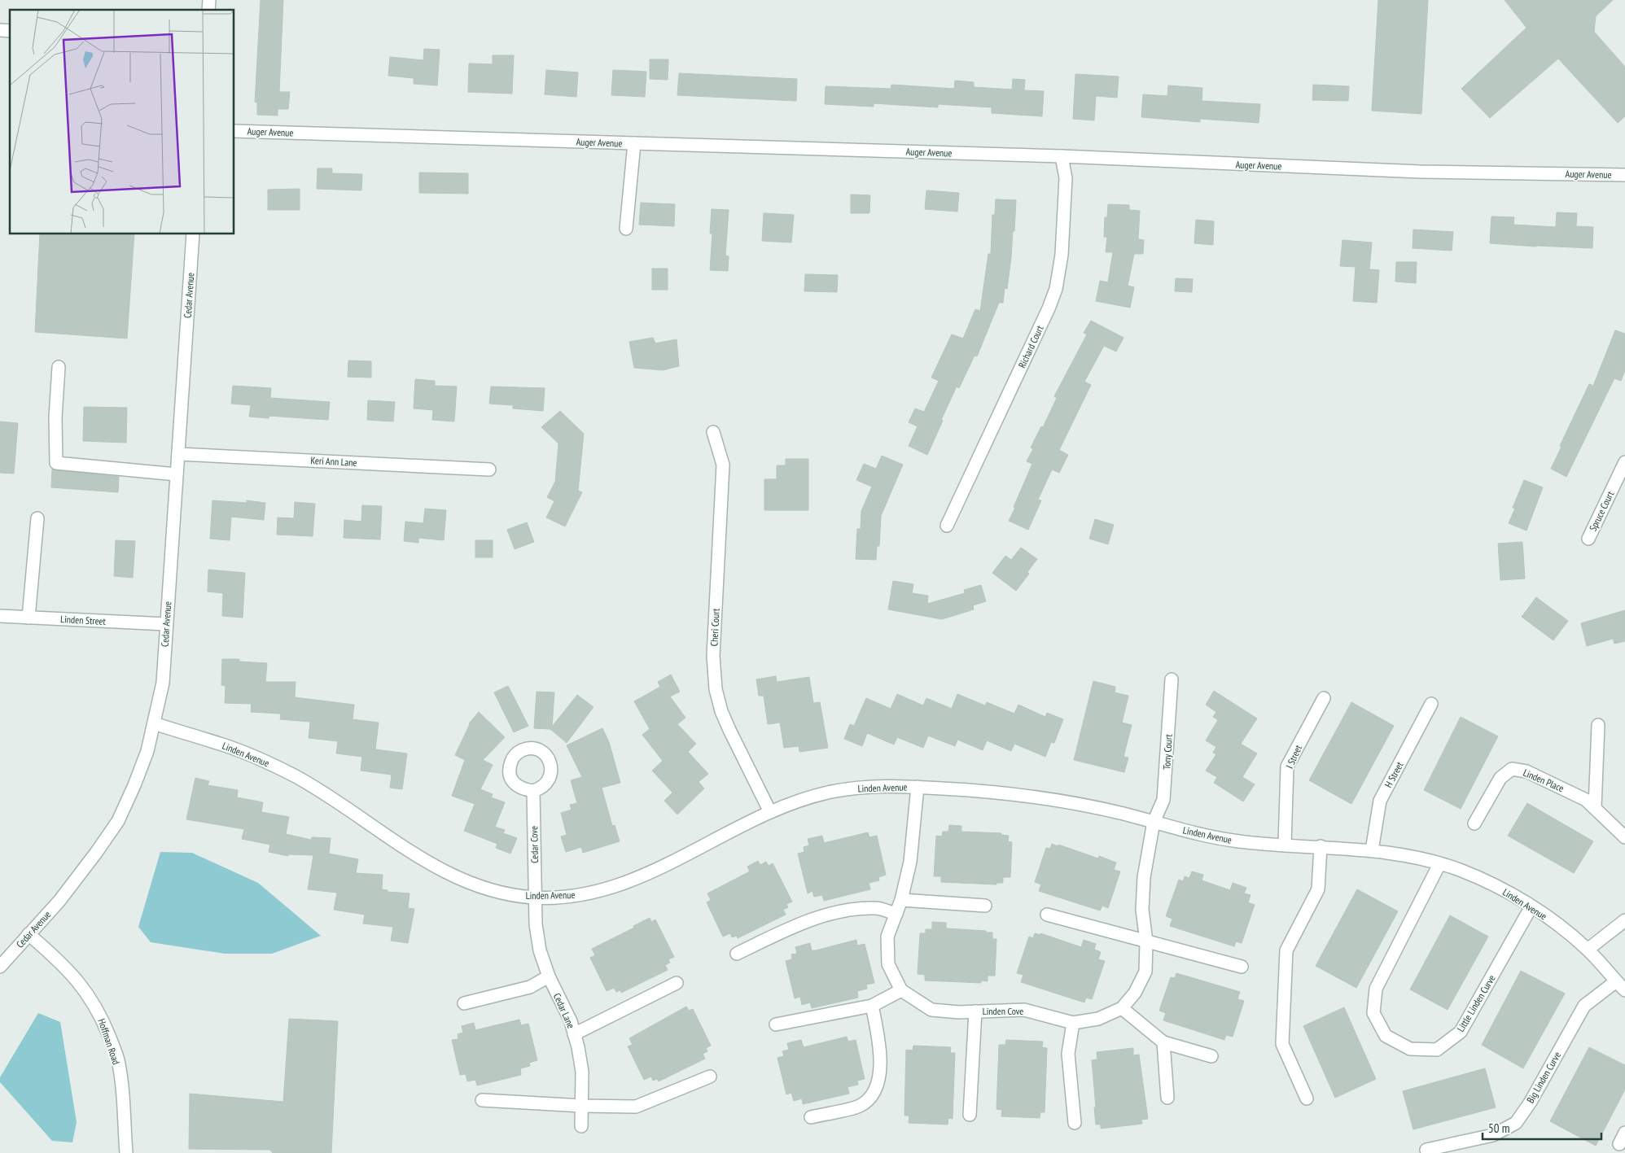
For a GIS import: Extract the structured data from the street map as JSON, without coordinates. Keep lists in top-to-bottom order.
{
  "streets": {
    "street": [
      "Auger Avenue",
      "Cedar Avenue",
      "Richard Court",
      "Keri Ann Lane",
      "Spruce Court",
      "Linden Street",
      "Cheri Court",
      "Tony Court",
      "Linden Avenue",
      "I Street",
      "H Street",
      "Linden Place",
      "Cedar Cove",
      "Little Linden Curve",
      "Cedar Lane",
      "Linden Cove",
      "Hoffman Road",
      "Big Linden Curve"
    ]
  },
  "crossings": [
    ["Auger Avenue", "Richard Court"],
    ["Cedar Avenue", "Keri Ann Lane"],
    ["Cedar Avenue", "Linden Street"],
    ["Cedar Avenue", "Linden Avenue"],
    ["Cedar Avenue", "Hoffman Road"],
    ["Cheri Court", "Linden Avenue"],
    ["Tony Court", "Linden Avenue"],
    ["Tony Court", "Linden Cove"],
    ["Linden Avenue", "I Street"],
    ["Linden Avenue", "H Street"],
    ["Linden Avenue", "Cedar Cove"],
    ["Linden Avenue", "Little Linden Curve"],
    ["Linden Avenue", "Cedar Lane"],
    ["Linden Avenue", "Linden Cove"],
    ["Linden Avenue", "Big Linden Curve"],
    ["Cedar Cove", "Cedar Lane"]
  ],
  "scale_bar": "50 m"
}
